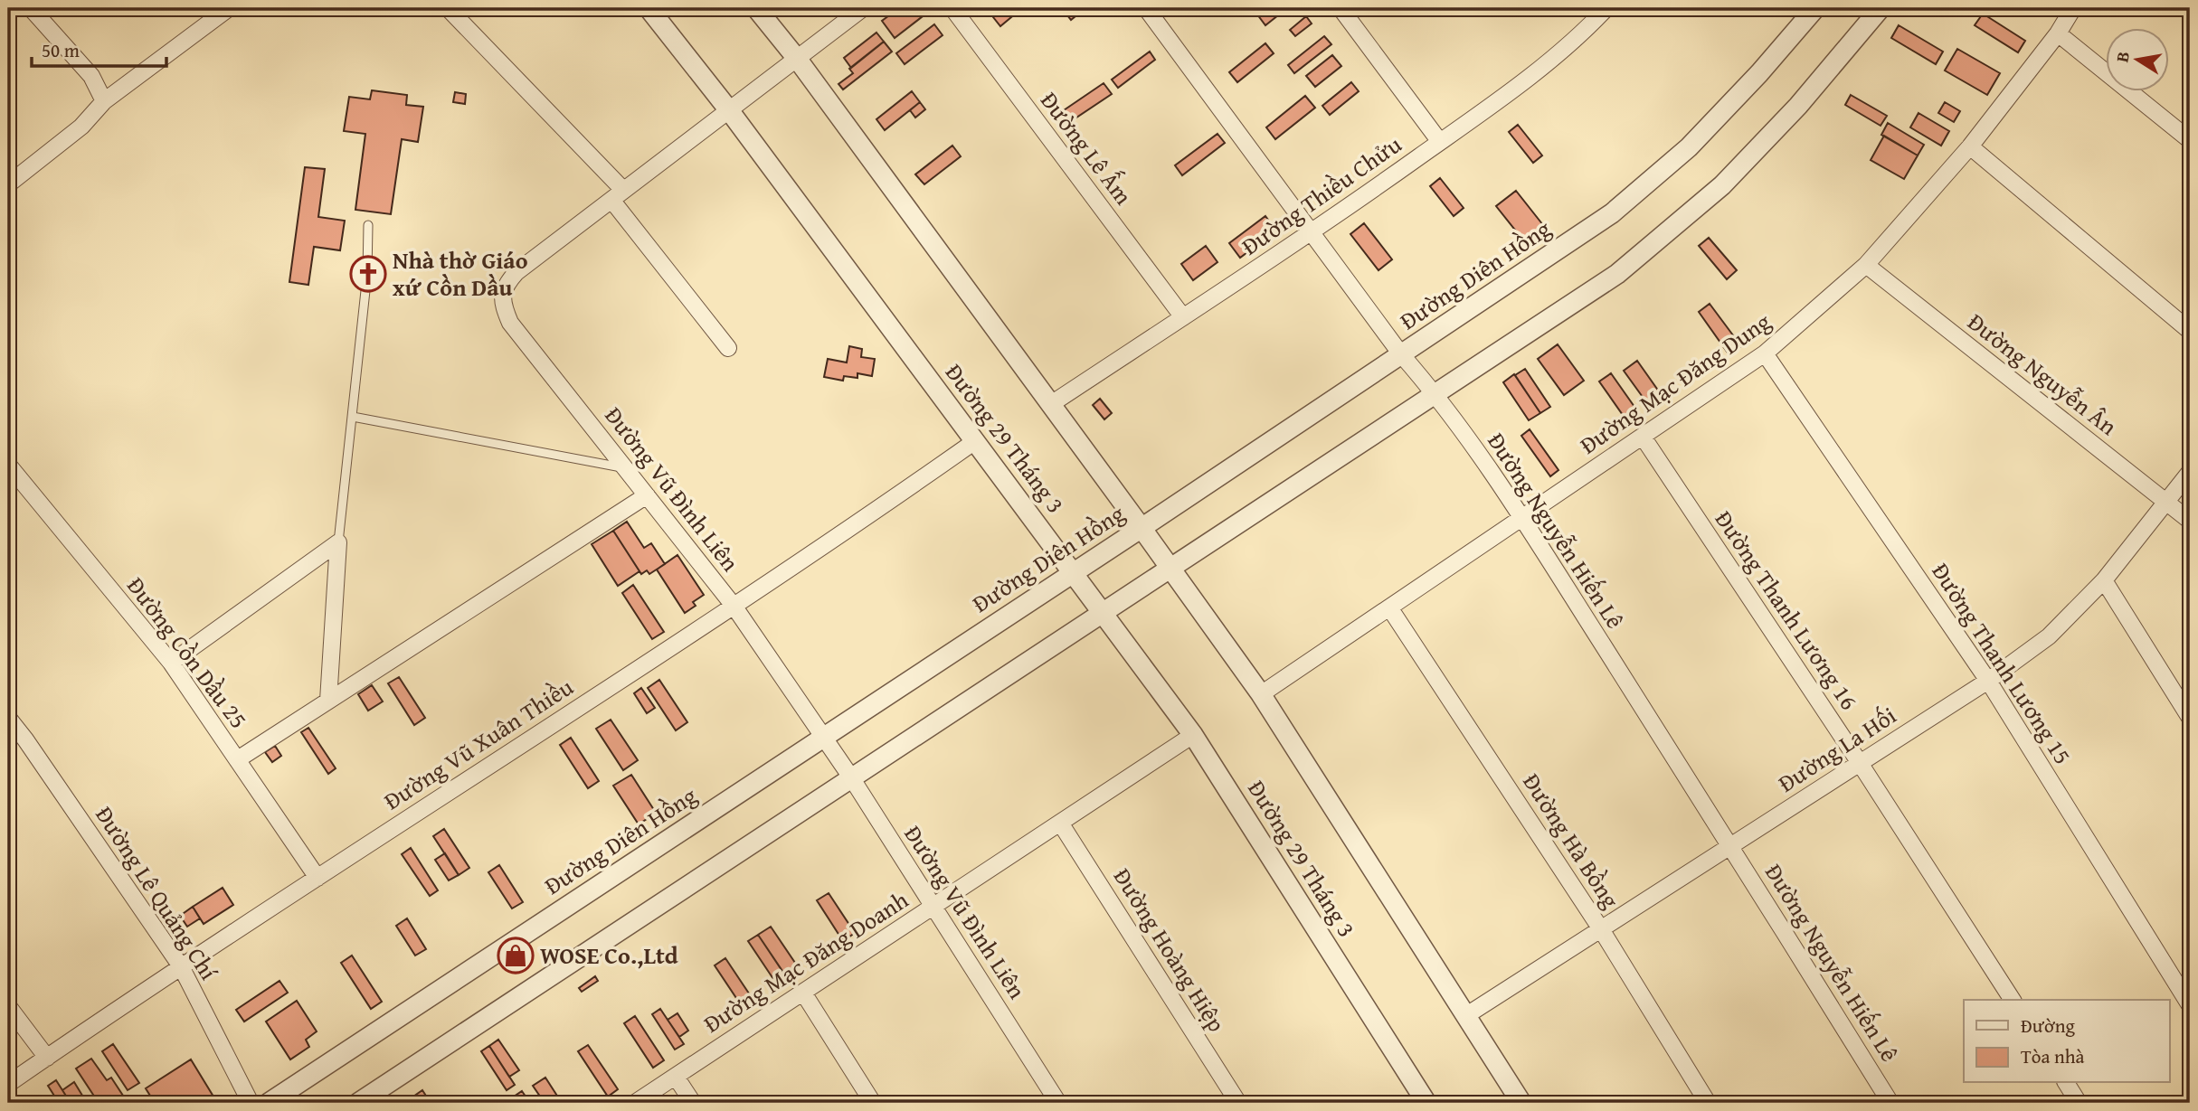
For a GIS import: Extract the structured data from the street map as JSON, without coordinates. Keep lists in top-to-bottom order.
{
  "streets": {
    "street": [
      "Đường Lê Ấm",
      "Đường Thiều Chửu",
      "Đường Diên Hồng",
      "Đường Nguyễn Ân",
      "Đường Mạc Đăng Dung",
      "Đường 29 Tháng 3",
      "Đường Vũ Đình Liên",
      "Đường Nguyễn Hiến Lê",
      "Đường Thanh Lương 16",
      "Đường Cồn Dầu 25",
      "Đường Thanh Lương 15",
      "Đường Vũ Xuân Thiều",
      "Đường La Hối",
      "Đường Hà Bồng",
      "Đường Lê Quảng Chí",
      "Đường Hoàng Hiệp",
      "Đường Mạc Đăng Doanh"
    ]
  },
  "crossings": [
    ["Đường Lê Ấm", "Đường Thiều Chửu"],
    ["Đường Thiều Chửu", "Đường Nguyễn Hiến Lê"],
    ["Đường Diên Hồng", "Đường 29 Tháng 3"],
    ["Đường Diên Hồng", "Đường Vũ Đình Liên"],
    ["Đường Diên Hồng", "Đường Nguyễn Hiến Lê"],
    ["Đường Nguyễn Ân", "Đường Mạc Đăng Dung"],
    ["Đường Nguyễn Ân", "Đường La Hối"],
    ["Đường Mạc Đăng Dung", "Đường Nguyễn Hiến Lê"],
    ["Đường Mạc Đăng Dung", "Đường Thanh Lương 16"],
    ["Đường Mạc Đăng Dung", "Đường Thanh Lương 15"],
    ["Đường Mạc Đăng Dung", "Đường Hà Bồng"],
    ["Đường 29 Tháng 3", "Đường Vũ Đình Liên"],
    ["Đường 29 Tháng 3", "Đường Vũ Xuân Thiều"],
    ["Đường 29 Tháng 3", "Đường Mạc Đăng Doanh"],
    ["Đường Vũ Đình Liên", "Đường Vũ Xuân Thiều"],
    ["Đường Vũ Đình Liên", "Đường Mạc Đăng Doanh"],
    ["Đường Nguyễn Hiến Lê", "Đường La Hối"],
    ["Đường Thanh Lương 16", "Đường La Hối"],
    ["Đường Cồn Dầu 25", "Đường Vũ Xuân Thiều"],
    ["Đường Thanh Lương 15", "Đường La Hối"],
    ["Đường Vũ Xuân Thiều", "Đường Lê Quảng Chí"],
    ["Đường La Hối", "Đường Hà Bồng"],
    ["Đường Hoàng Hiệp", "Đường Mạc Đăng Doanh"]
  ],
  "places": {
    "church": ["Nhà thờ Giáo xứ Cồn Dầu"],
    "shop": ["WOSE Co.,Ltd"]
  },
  "legend": ["Đường", "Tòa nhà"],
  "scale_bar": "50 m",
  "north": "left"
}
